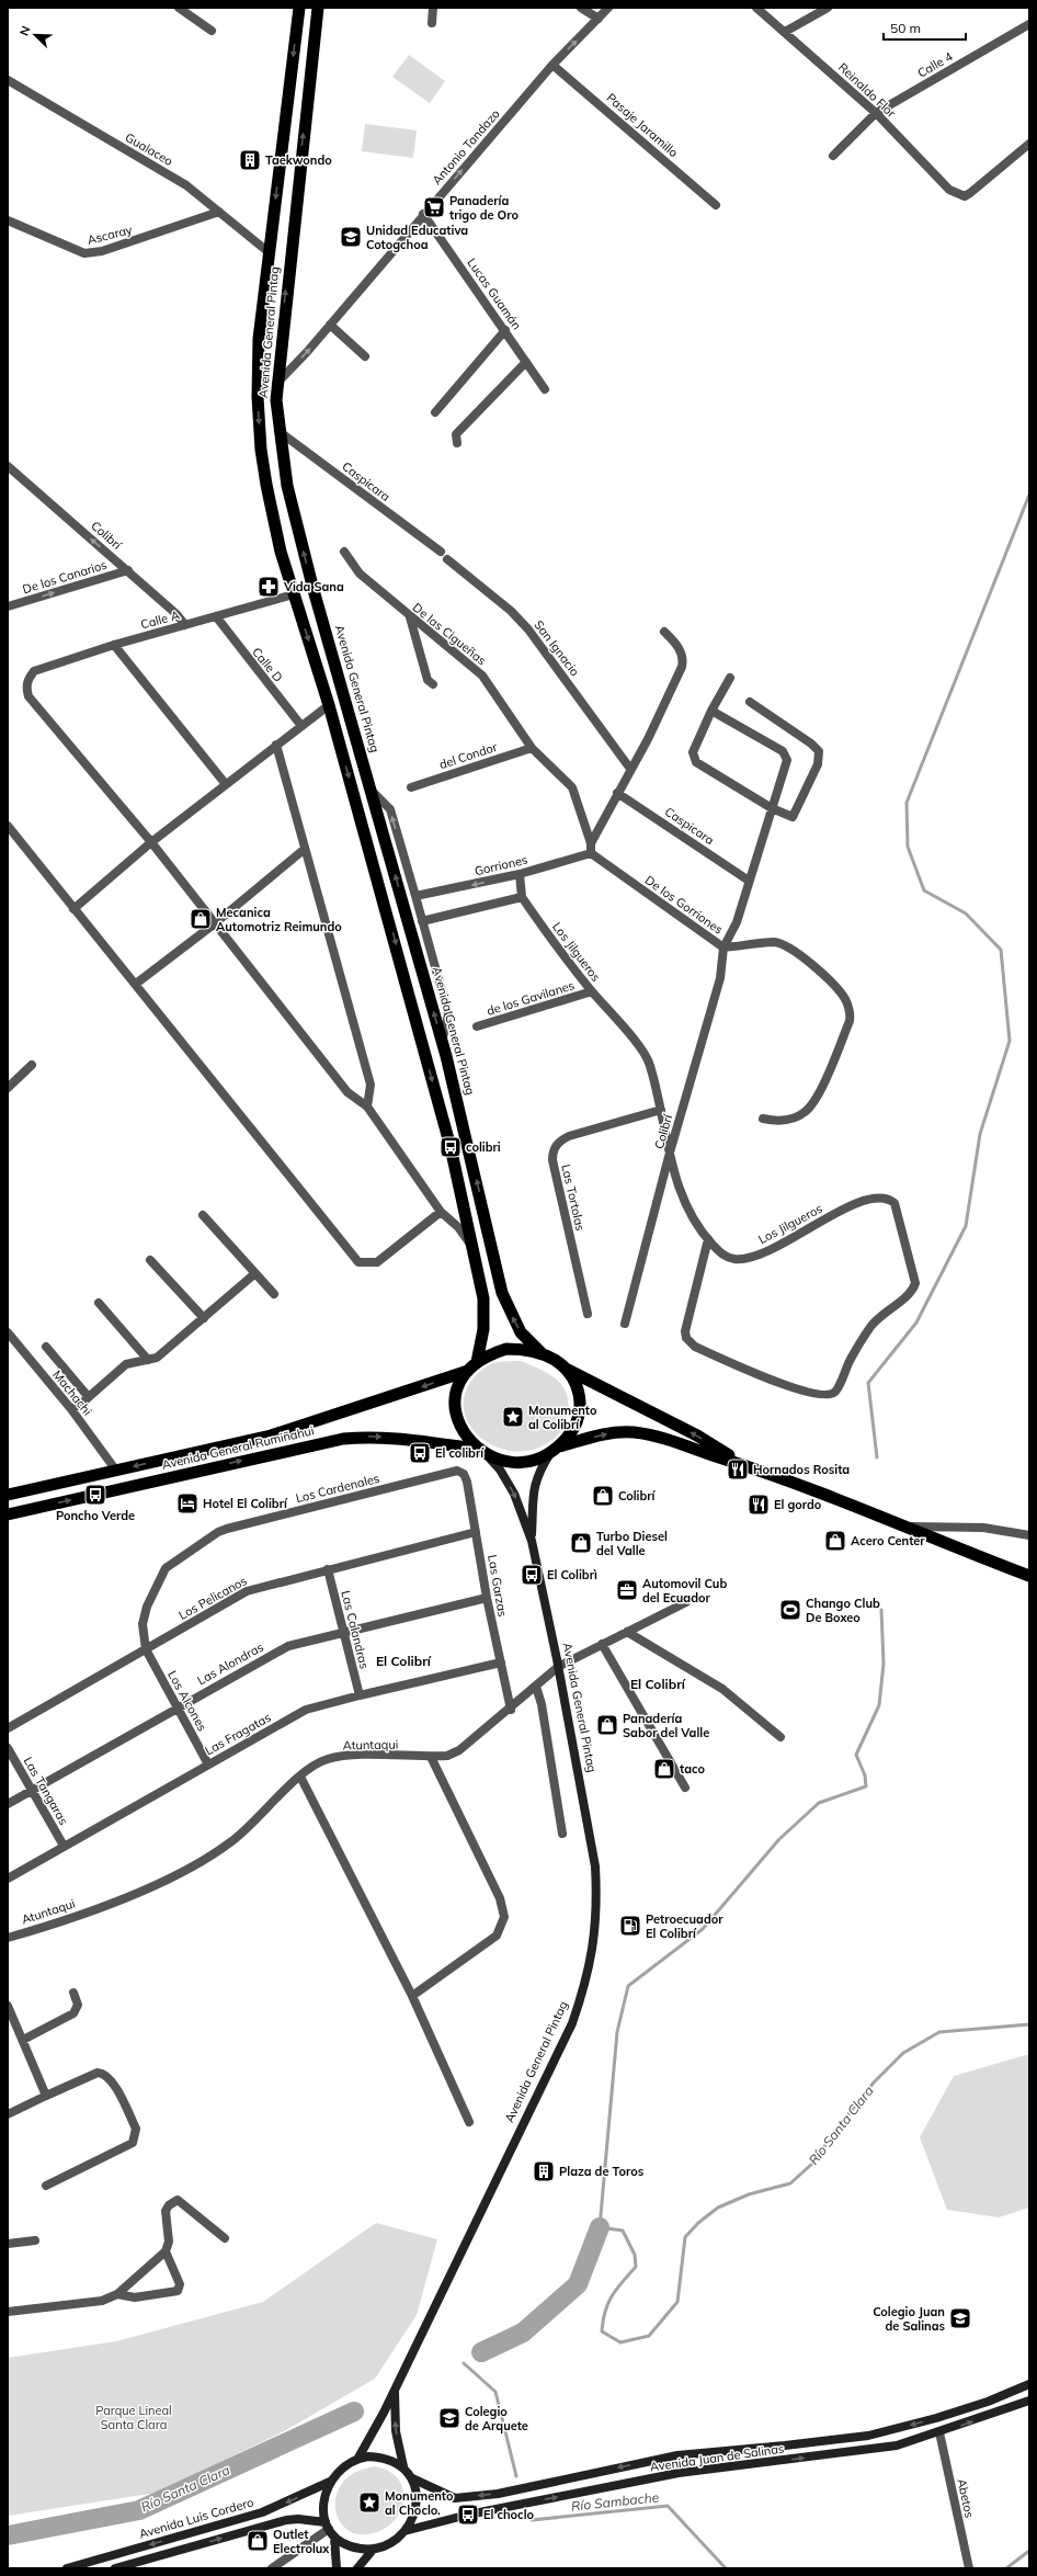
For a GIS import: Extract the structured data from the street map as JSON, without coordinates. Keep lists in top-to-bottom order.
{
  "streets": {
    "highway": ["Avenida General Pintag", "Avenida General Rumiñahui"],
    "main road": ["Avenida Juan de Salinas", "Avenida Luis Cordero"],
    "street": [
      "Calle 4",
      "Reinaldo Flor",
      "Pasaje Jaramillo",
      "Antonio Tandazo",
      "Gualaceo",
      "Ascaray",
      "Lucas Guamán",
      "Caspicara",
      "Colibrí",
      "De los Canarios",
      "Calle A",
      "De las Cigueñas",
      "San Ignacio",
      "Calle D",
      "del Condor",
      "Gorriones",
      "De los Gorriones",
      "Los Jilgueros",
      "de los Gavilanes",
      "Las Tortolas",
      "Machachi",
      "Los Cardenales",
      "Las Garzas",
      "Los Pelicanos",
      "Las Calandras",
      "Las Alondras",
      "Los Alcones",
      "Las Fragatas",
      "Atuntaqui",
      "Las Tangaras",
      "Abetos"
    ]
  },
  "crossings": [
    ["Calle 4", "Reinaldo Flor"],
    ["Pasaje Jaramillo", "Antonio Tandazo"],
    ["Antonio Tandazo", "Lucas Guamán"],
    ["Antonio Tandazo", "Avenida General Pintag"],
    ["Gualaceo", "Ascaray"],
    ["Gualaceo", "Avenida General Pintag"],
    ["Avenida General Pintag", "Caspicara"],
    ["Avenida General Pintag", "Calle A"],
    ["Avenida General Pintag", "Avenida General Rumiñahui"],
    ["Avenida General Pintag", "Atuntaqui"],
    ["Avenida General Pintag", "Avenida Juan de Salinas"],
    ["Avenida General Pintag", "Avenida Luis Cordero"],
    ["Colibrí", "De los Canarios"],
    ["Colibrí", "Calle A"],
    ["Colibrí", "De los Gorriones"],
    ["Colibrí", "Los Jilgueros"],
    ["Calle A", "Calle D"],
    ["De las Cigueñas", "del Condor"],
    ["De las Cigueñas", "Gorriones"],
    ["De las Cigueñas", "De los Gorriones"],
    ["Gorriones", "De los Gorriones"],
    ["Los Jilgueros", "de los Gavilanes"],
    ["Los Jilgueros", "Las Tortolas"],
    ["Machachi", "Avenida General Rumiñahui"],
    ["Los Cardenales", "Las Garzas"],
    ["Los Cardenales", "Los Pelicanos"],
    ["Los Cardenales", "Los Alcones"],
    ["Las Garzas", "Los Pelicanos"],
    ["Las Garzas", "Las Alondras"],
    ["Las Garzas", "Las Fragatas"],
    ["Las Garzas", "Atuntaqui"],
    ["Los Pelicanos", "Las Calandras"],
    ["Los Pelicanos", "Los Alcones"],
    ["Las Calandras", "Las Alondras"],
    ["Las Calandras", "Las Fragatas"],
    ["Las Alondras", "Los Alcones"],
    ["Las Alondras", "Las Tangaras"],
    ["Los Alcones", "Las Fragatas"],
    ["Las Fragatas", "Las Tangaras"],
    ["Avenida Juan de Salinas", "Abetos"],
    ["Avenida Juan de Salinas", "Avenida Luis Cordero"]
  ],
  "one_way": ["Antonio Tandazo", "De los Canarios"],
  "districts": ["El Colibrí", "El Colibrí"],
  "water": ["Río Santa Clara", "Río Sambache"],
  "parks": ["Parque Lineal Santa Clara"],
  "places": {
    "building": ["Taekwondo", "Plaza de Toros"],
    "supermarket": ["Panadería trigo de Oro"],
    "school or university": ["Unidad Educativa Cotogchoa", "Colegio Juan de Salinas", "Colegio de Arquete"],
    "pharmacy": ["Vida Sana"],
    "shop": [
      "Mecanica Automotriz Reimundo",
      "Colibrí",
      "Acero Center",
      "Turbo Diesel del Valle",
      "Panadería Sabor del Valle",
      "taco",
      "Outlet Electrolux"
    ],
    "bus stop": [
      "colibri",
      "El colibrí",
      "Poncho Verde",
      "El Colibrì",
      "El choclo"
    ],
    "place": ["Monumento al Colibrí", "Monumento al Choclo."],
    "restaurant": ["Hornados Rosita", "El gordo"],
    "hotel": ["Hotel El Colibrí"],
    "office": ["Automovil Cub del Ecuador"],
    "sports": ["Chango Club De Boxeo"],
    "fuel station": ["Petroecuador El Colibrí"]
  },
  "scale_bar": "50 m",
  "north": "top left"
}
